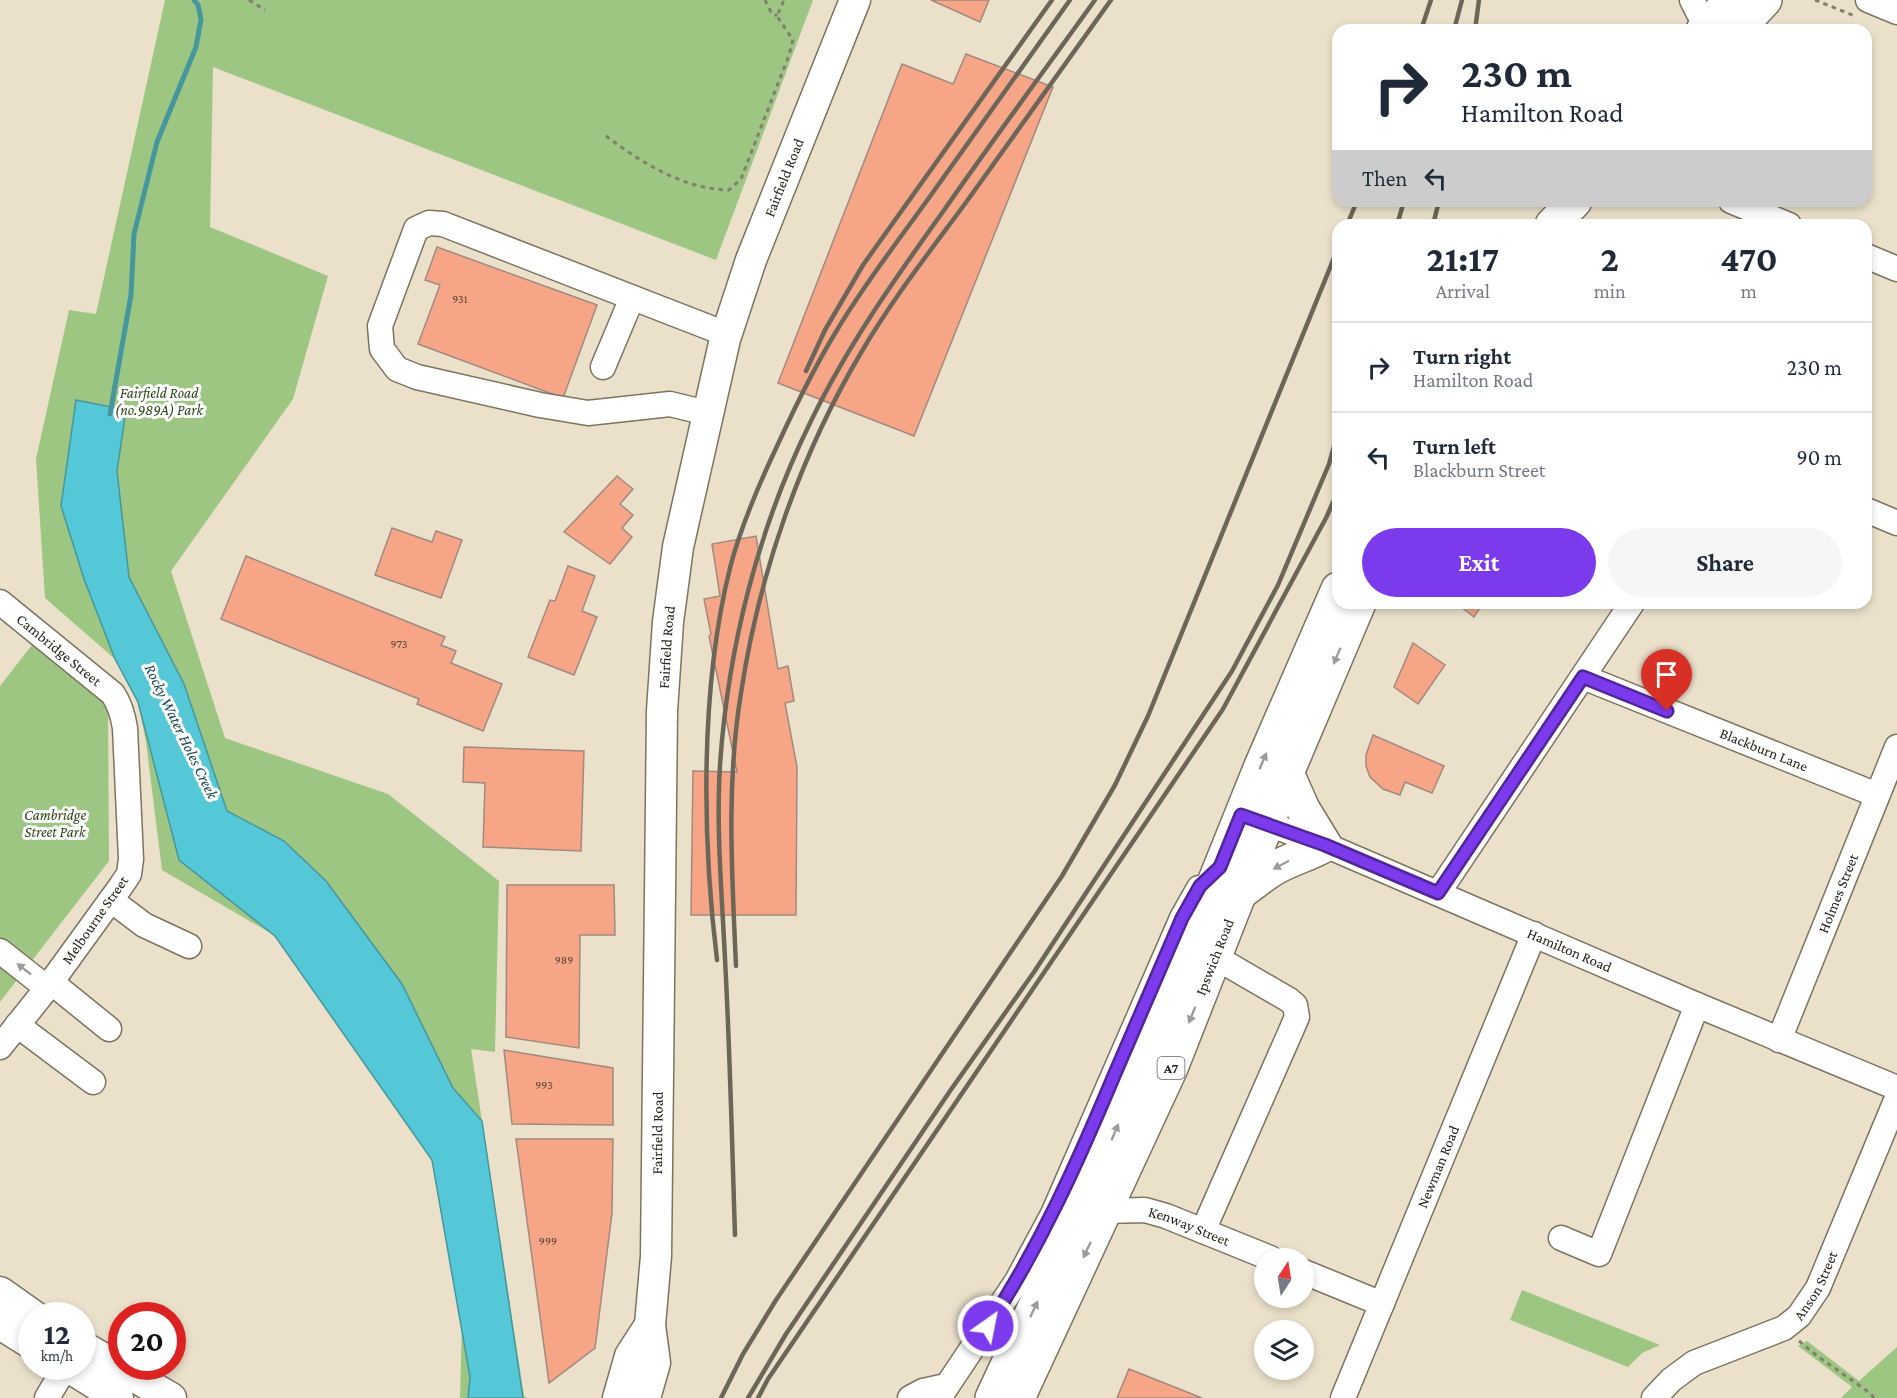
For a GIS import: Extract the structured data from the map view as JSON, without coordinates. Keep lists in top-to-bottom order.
{
  "streets": {
    "highway": ["Ipswich Road", "A7"],
    "main road": ["Fairfield Road"],
    "street": [
      "Cambridge Street",
      "Blackburn Lane",
      "Holmes Street",
      "Melbourne Street",
      "Hamilton Road",
      "Newman Road",
      "Kenway Street",
      "Anson Street"
    ]
  },
  "crossings": [
    ["Cambridge Street", "Melbourne Street"],
    ["Blackburn Lane", "Holmes Street"],
    ["Holmes Street", "Hamilton Road"],
    ["Hamilton Road", "Ipswich Road"],
    ["Hamilton Road", "Newman Road"],
    ["Ipswich Road", "A7"],
    ["Ipswich Road", "Kenway Street"]
  ],
  "water": ["Rocky Water Holes Creek"],
  "parks": ["Fairfield Road (no.989A) Park", "Cambridge Street Park"],
  "house_numbers": [
    "931",
    "973",
    "989",
    "993",
    "999"
  ],
  "north": "top",
  "page": {
    "turn": ["230 m", "Hamilton Road"],
    "then": "Then",
    "eta": [
      "21:17",
      "Arrival",
      "2",
      "min",
      "470",
      "m"
    ],
    "list": [
      {
        "name": "Turn right",
        "note": "Hamilton Road",
        "value": "230 m"
      },
      {
        "name": "Turn left",
        "note": "Blackburn Street",
        "value": "90 m"
      }
    ],
    "buttons": ["Exit", "Share"],
    "speed": "12 km/h",
    "limit": "20"
  }
}
